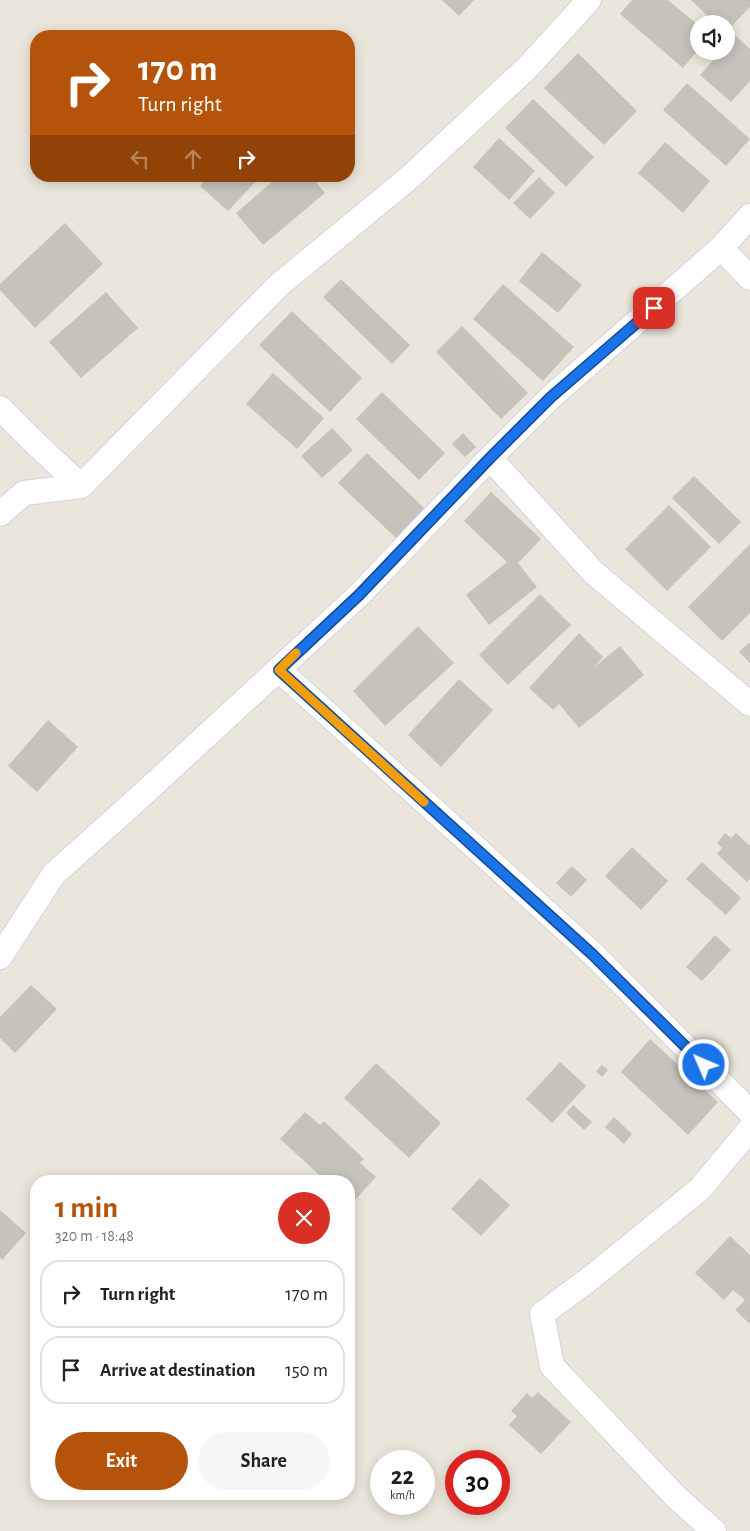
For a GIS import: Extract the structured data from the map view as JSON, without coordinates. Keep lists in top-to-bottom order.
{
  "page": {
    "turn": ["170 m", "Turn right"],
    "heading": ["1 min", "320 m · 18:48"],
    "list": [
      {
        "name": "Turn right",
        "value": "170 m"
      },
      {
        "name": "Arrive at destination",
        "value": "150 m"
      }
    ],
    "buttons": ["Exit", "Share"],
    "speed": "22 km/h",
    "limit": "30"
  }
}
